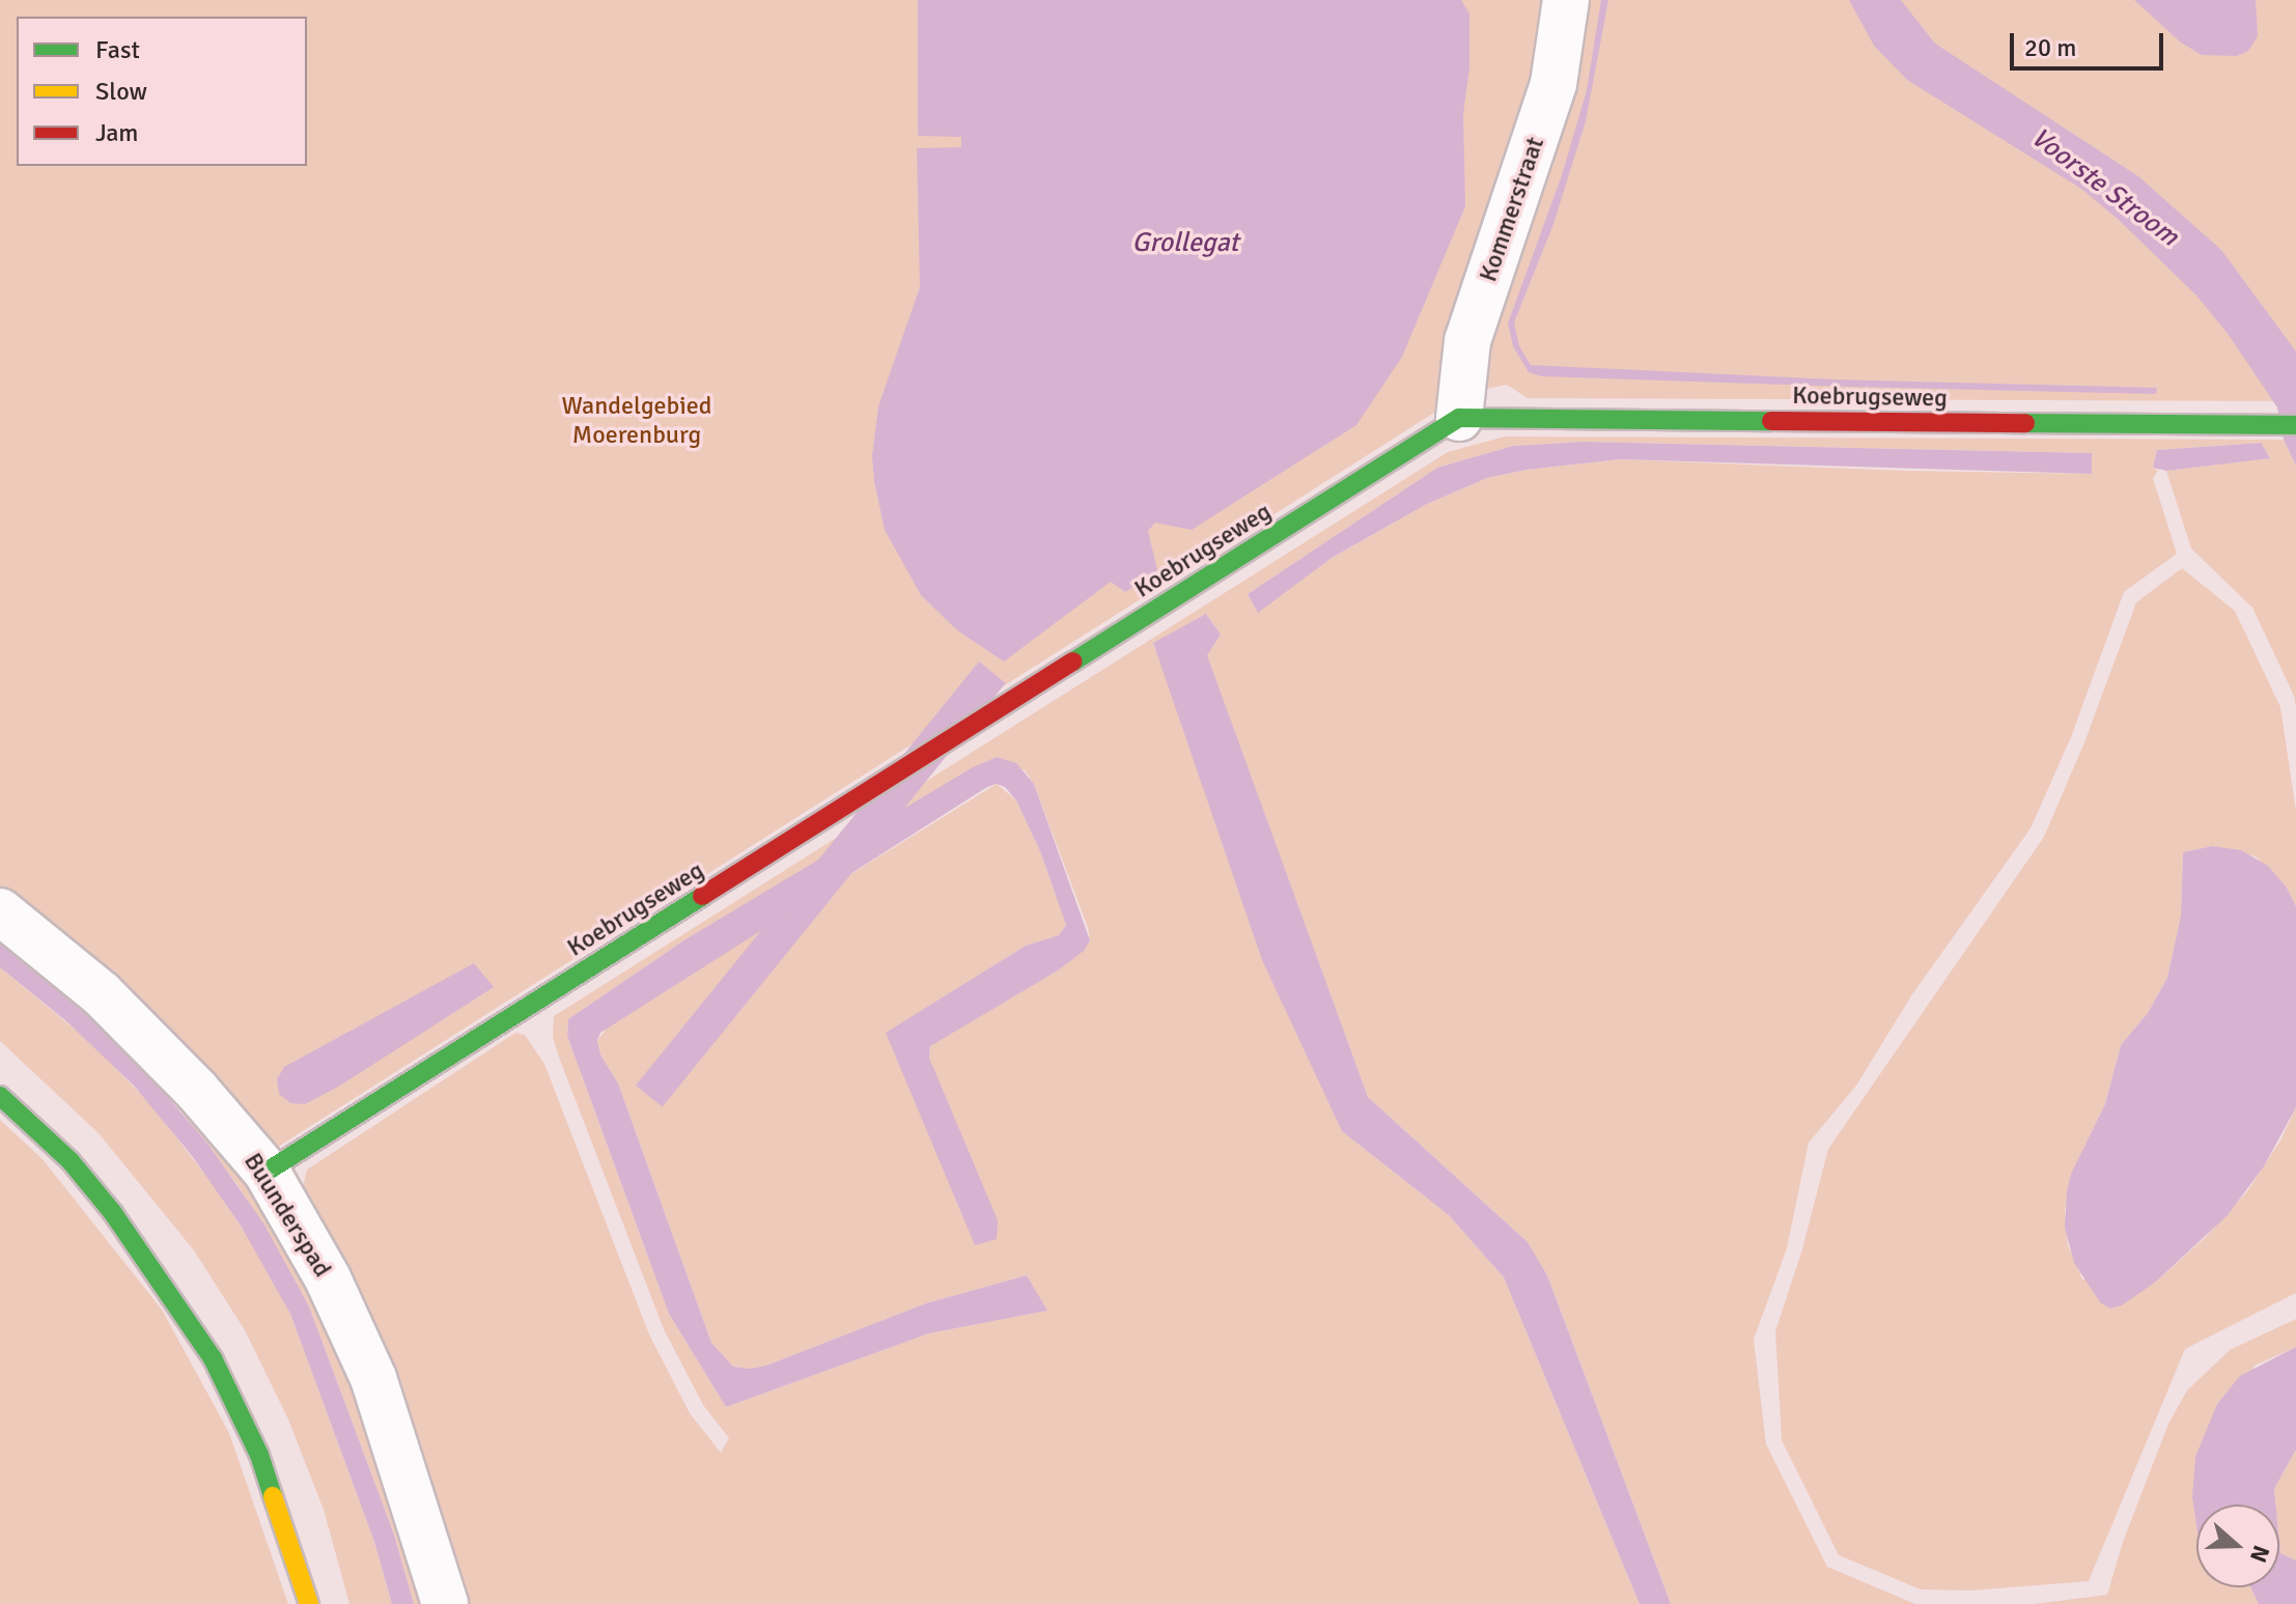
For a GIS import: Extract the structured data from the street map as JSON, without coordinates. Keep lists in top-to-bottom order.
{
  "streets": {
    "main road": ["Koebrugseweg"],
    "street": ["Kommerstraat", "Buunderspad"]
  },
  "crossings": [
    ["Kommerstraat", "Koebrugseweg"],
    ["Koebrugseweg", "Buunderspad"]
  ],
  "water": ["Voorste Stroom", "Grollegat"],
  "parks": ["Wandelgebied Moerenburg"],
  "legend": ["Fast", "Slow", "Jam"],
  "scale_bar": "20 m",
  "north": "right"
}
